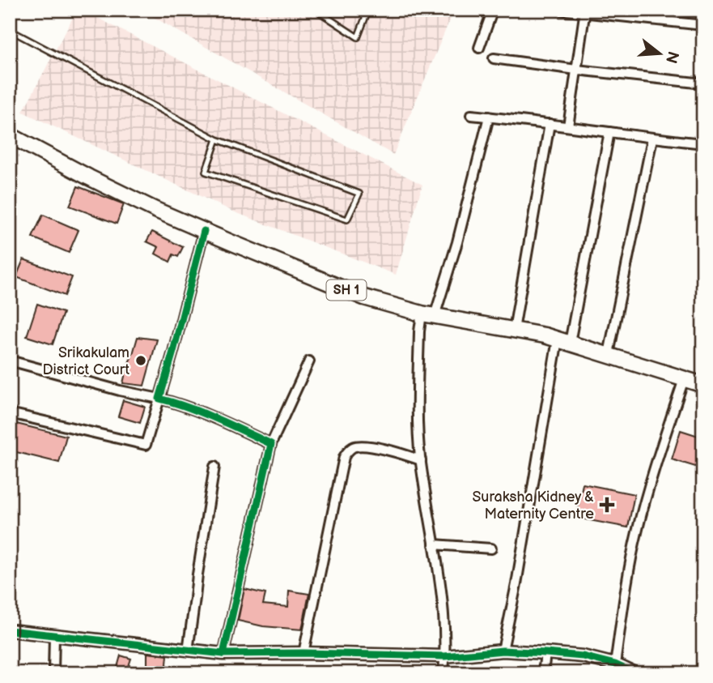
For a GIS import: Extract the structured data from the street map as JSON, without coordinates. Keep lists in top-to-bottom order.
{
  "streets": {
    "main road": ["SH 1"]
  },
  "places": {
    "other": ["Srikakulam District Court"],
    "health": ["Suraksha Kidney & Maternity Centre"]
  },
  "north": "right"
}
